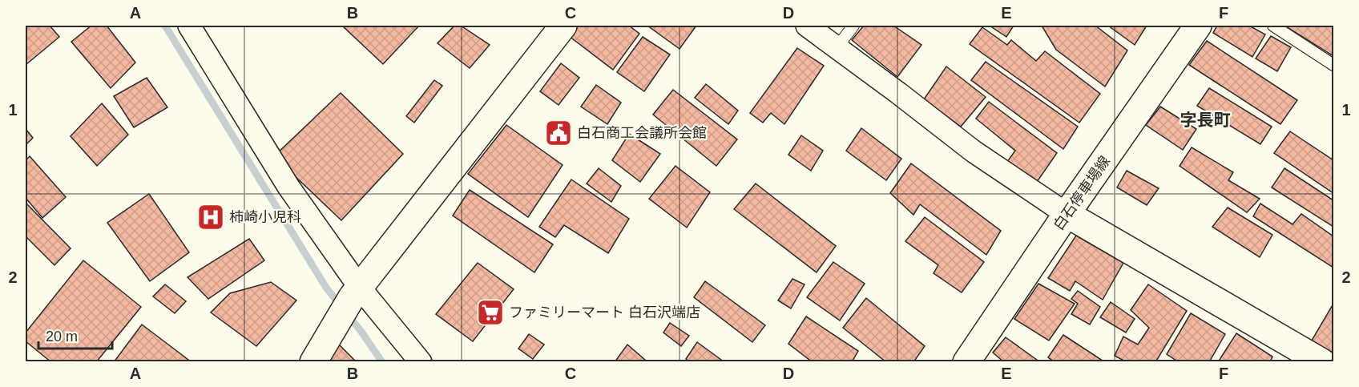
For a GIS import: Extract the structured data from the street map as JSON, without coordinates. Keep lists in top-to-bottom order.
{
  "streets": {
    "street": ["白石停車場線"]
  },
  "districts": ["字長町"],
  "places": {
    "public building": ["白石商工会議所会館"],
    "hospital": ["柿崎小児科"],
    "supermarket": ["ファミリーマート 白石沢端店"]
  },
  "scale_bar": "20 m",
  "grid": {
    "columns": [
      "A",
      "B",
      "C",
      "D",
      "E",
      "F"
    ],
    "rows": ["1", "2"]
  }
}
